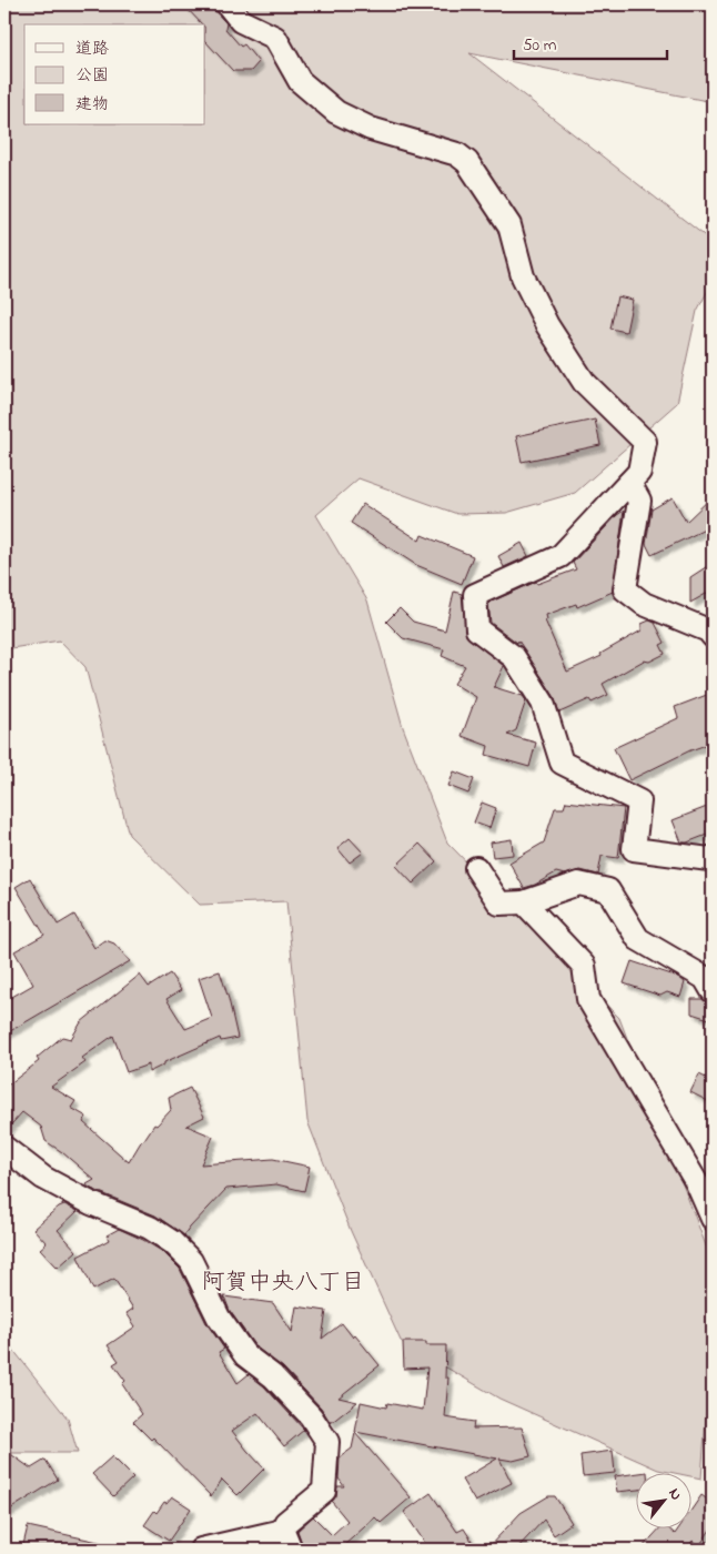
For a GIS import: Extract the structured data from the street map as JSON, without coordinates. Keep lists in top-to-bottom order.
{
  "districts": ["阿賀中央八丁目"],
  "legend": ["道路", "公園", "建物"],
  "scale_bar": "50 m",
  "north": "top right"
}
